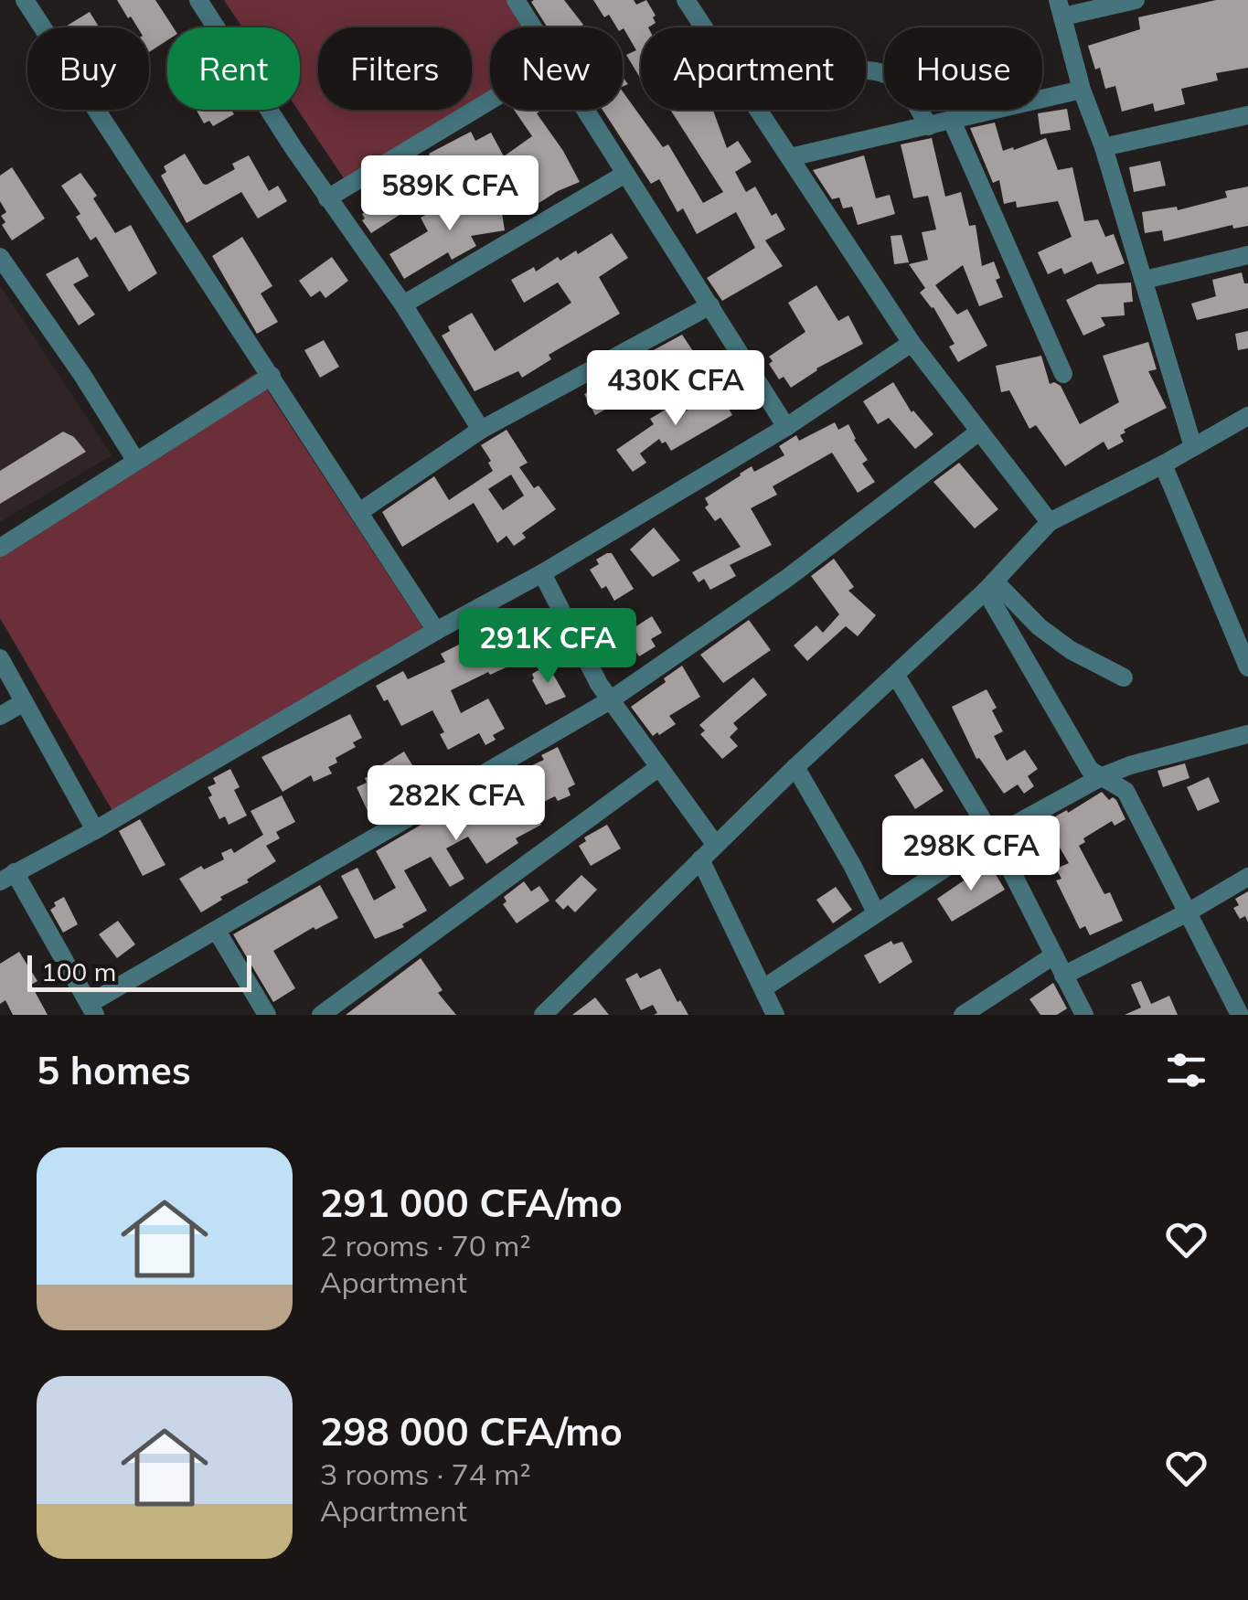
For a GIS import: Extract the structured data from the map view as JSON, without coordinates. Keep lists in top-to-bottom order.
{
  "scale_bar": "100 m",
  "page": {
    "chip": [
      "Buy",
      "Rent",
      "Filters",
      "New",
      "Apartment",
      "House"
    ],
    "price": [
      "589K CFA",
      "430K CFA",
      "291K CFA",
      "282K CFA",
      "298K CFA"
    ],
    "scale": "100 m",
    "heading": "5 homes",
    "list": [
      {
        "name": "291 000 CFA/mo",
        "note": "2 rooms · 70 m² · Apartment"
      },
      {
        "name": "298 000 CFA/mo",
        "note": "3 rooms · 74 m² · Apartment"
      }
    ]
  }
}
